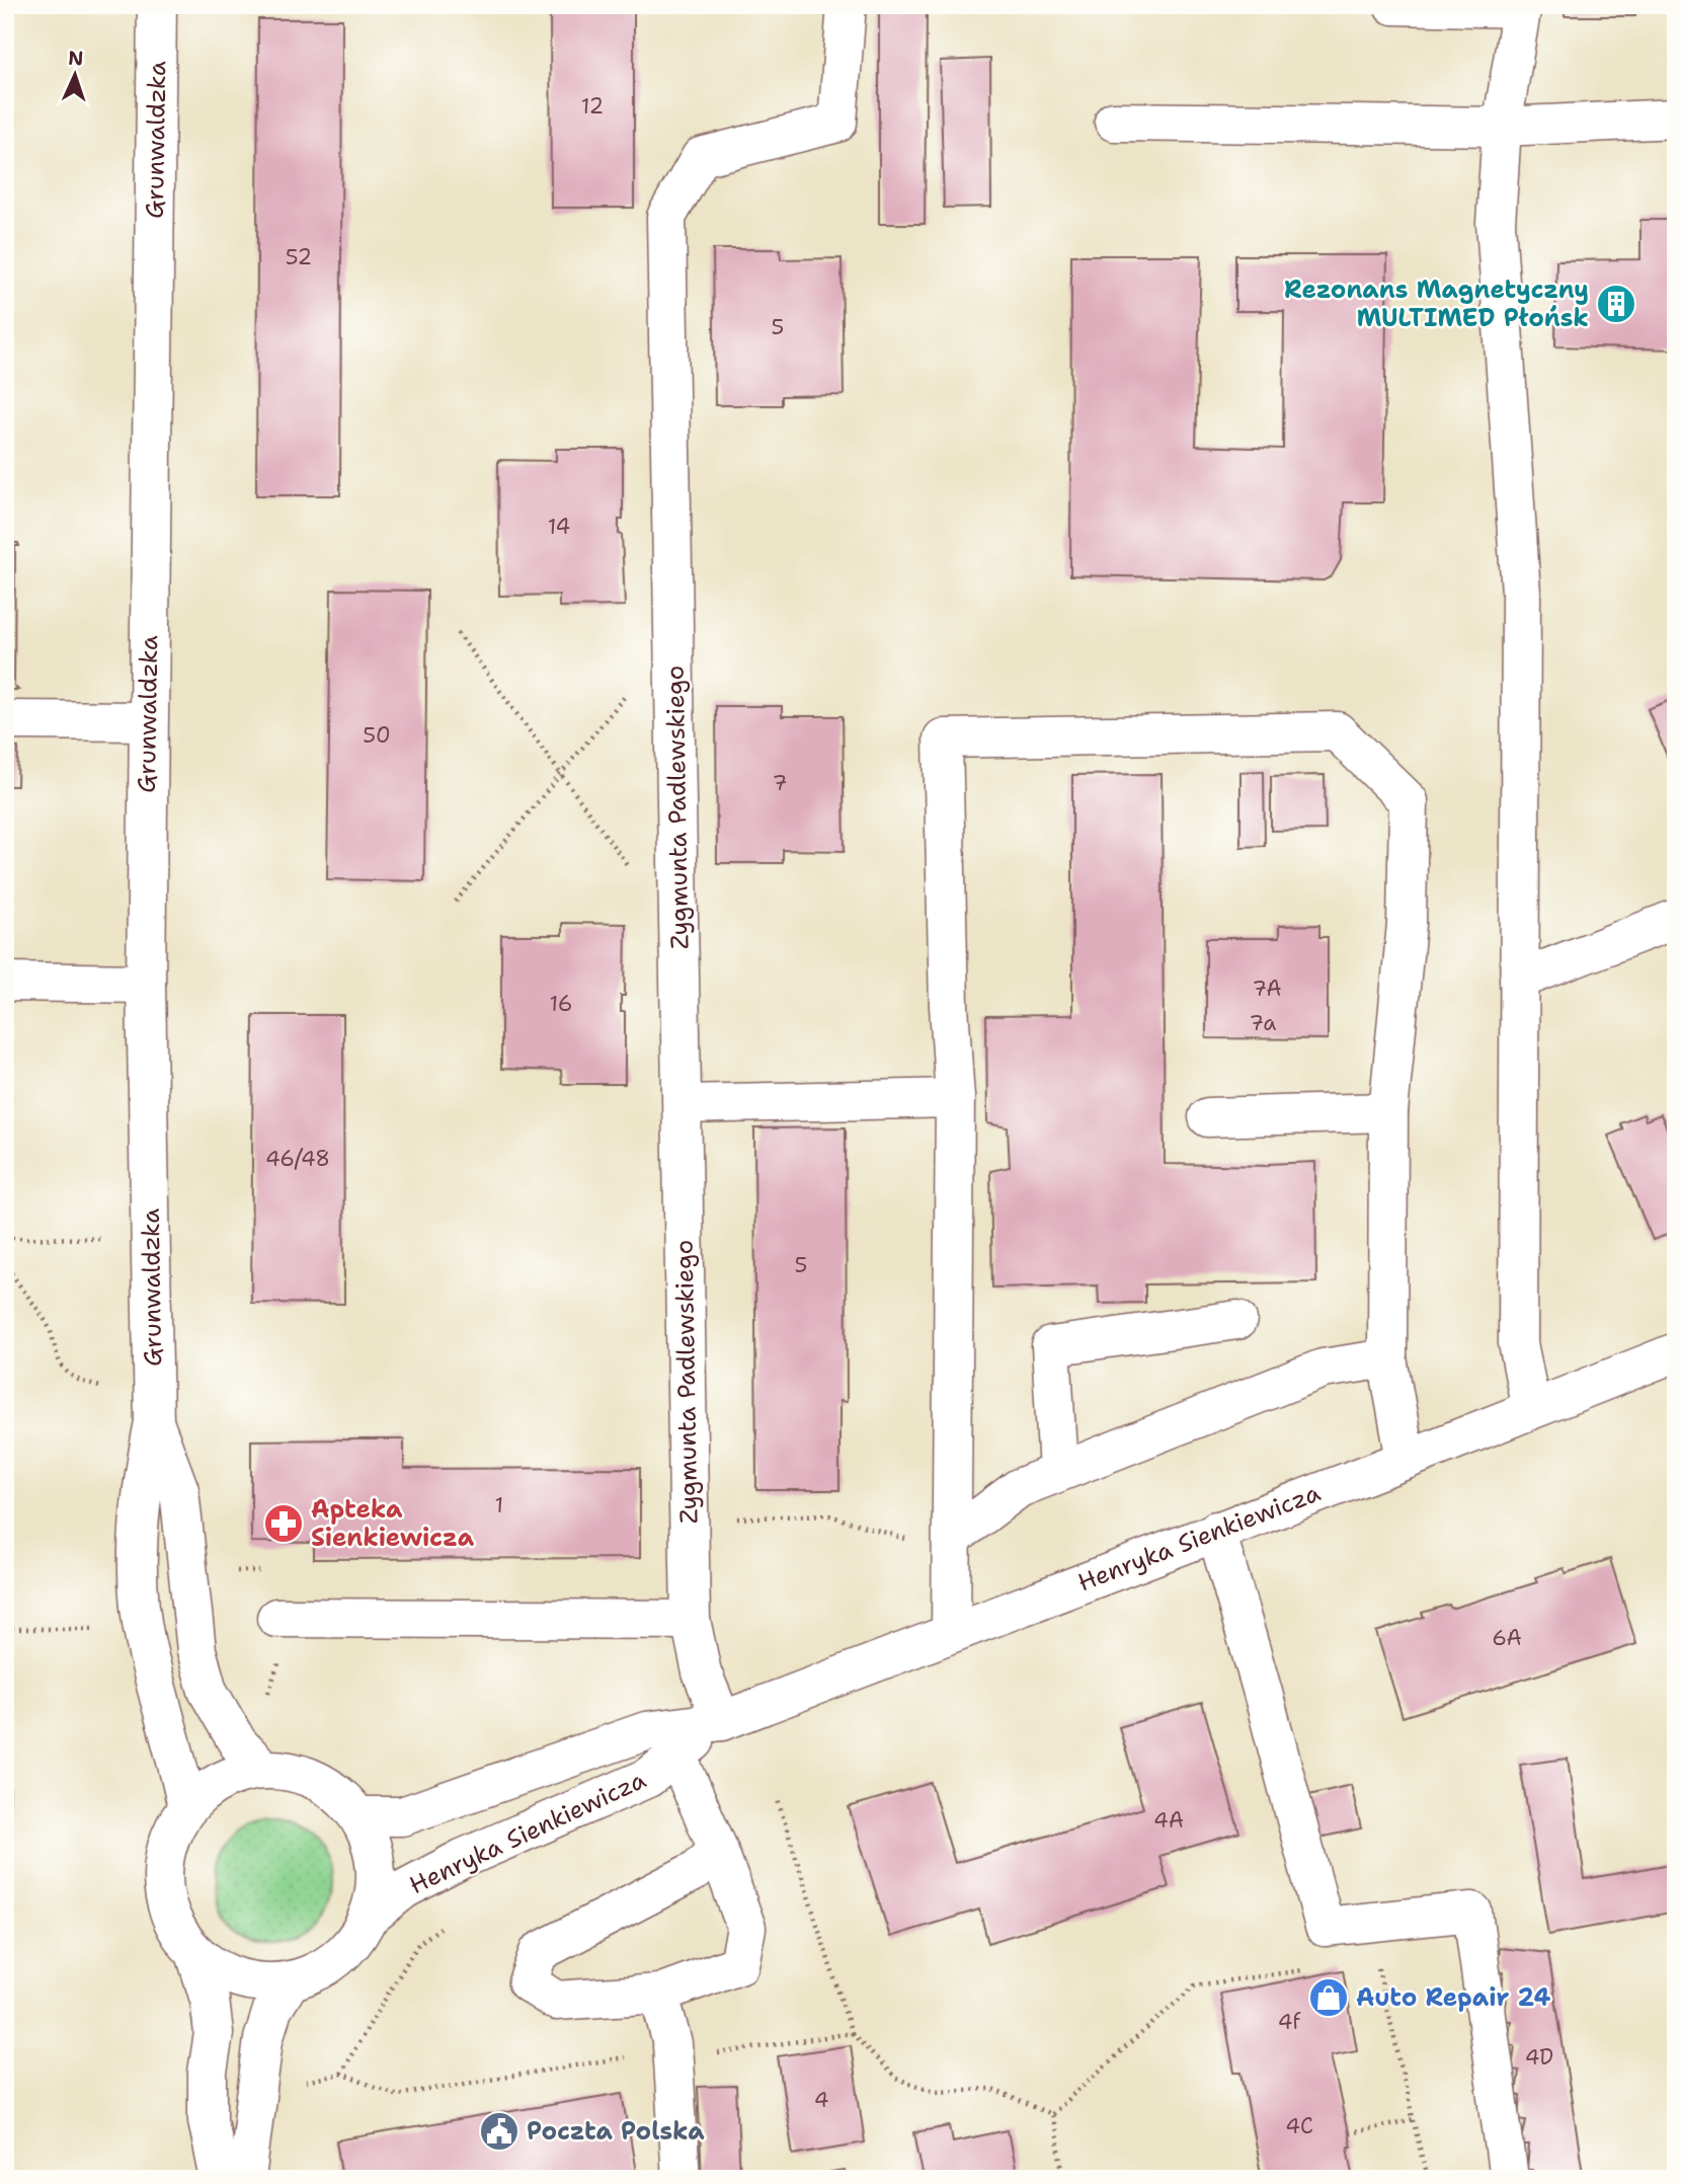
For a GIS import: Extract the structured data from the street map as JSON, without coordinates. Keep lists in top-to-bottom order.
{
  "streets": {
    "street": ["Grunwaldzka", "Zygmunta Padlewskiego", "Henryka Sienkiewicza"]
  },
  "crossings": [
    ["Grunwaldzka", "Henryka Sienkiewicza"],
    ["Zygmunta Padlewskiego", "Henryka Sienkiewicza"]
  ],
  "places": {
    "building": ["Rezonans Magnetyczny MULTIMED Płońsk"],
    "pharmacy": ["Apteka Sienkiewicza"],
    "shop": ["Auto Repair 24"],
    "public building": ["Poczta Polska"]
  },
  "house_numbers": [
    "12",
    "52",
    "5",
    "14",
    "50",
    "7",
    "7A",
    "16",
    "7a",
    "46/48",
    "5",
    "1",
    "6A",
    "4A",
    "4f",
    "4D",
    "4",
    "4C"
  ],
  "north": "top"
}
